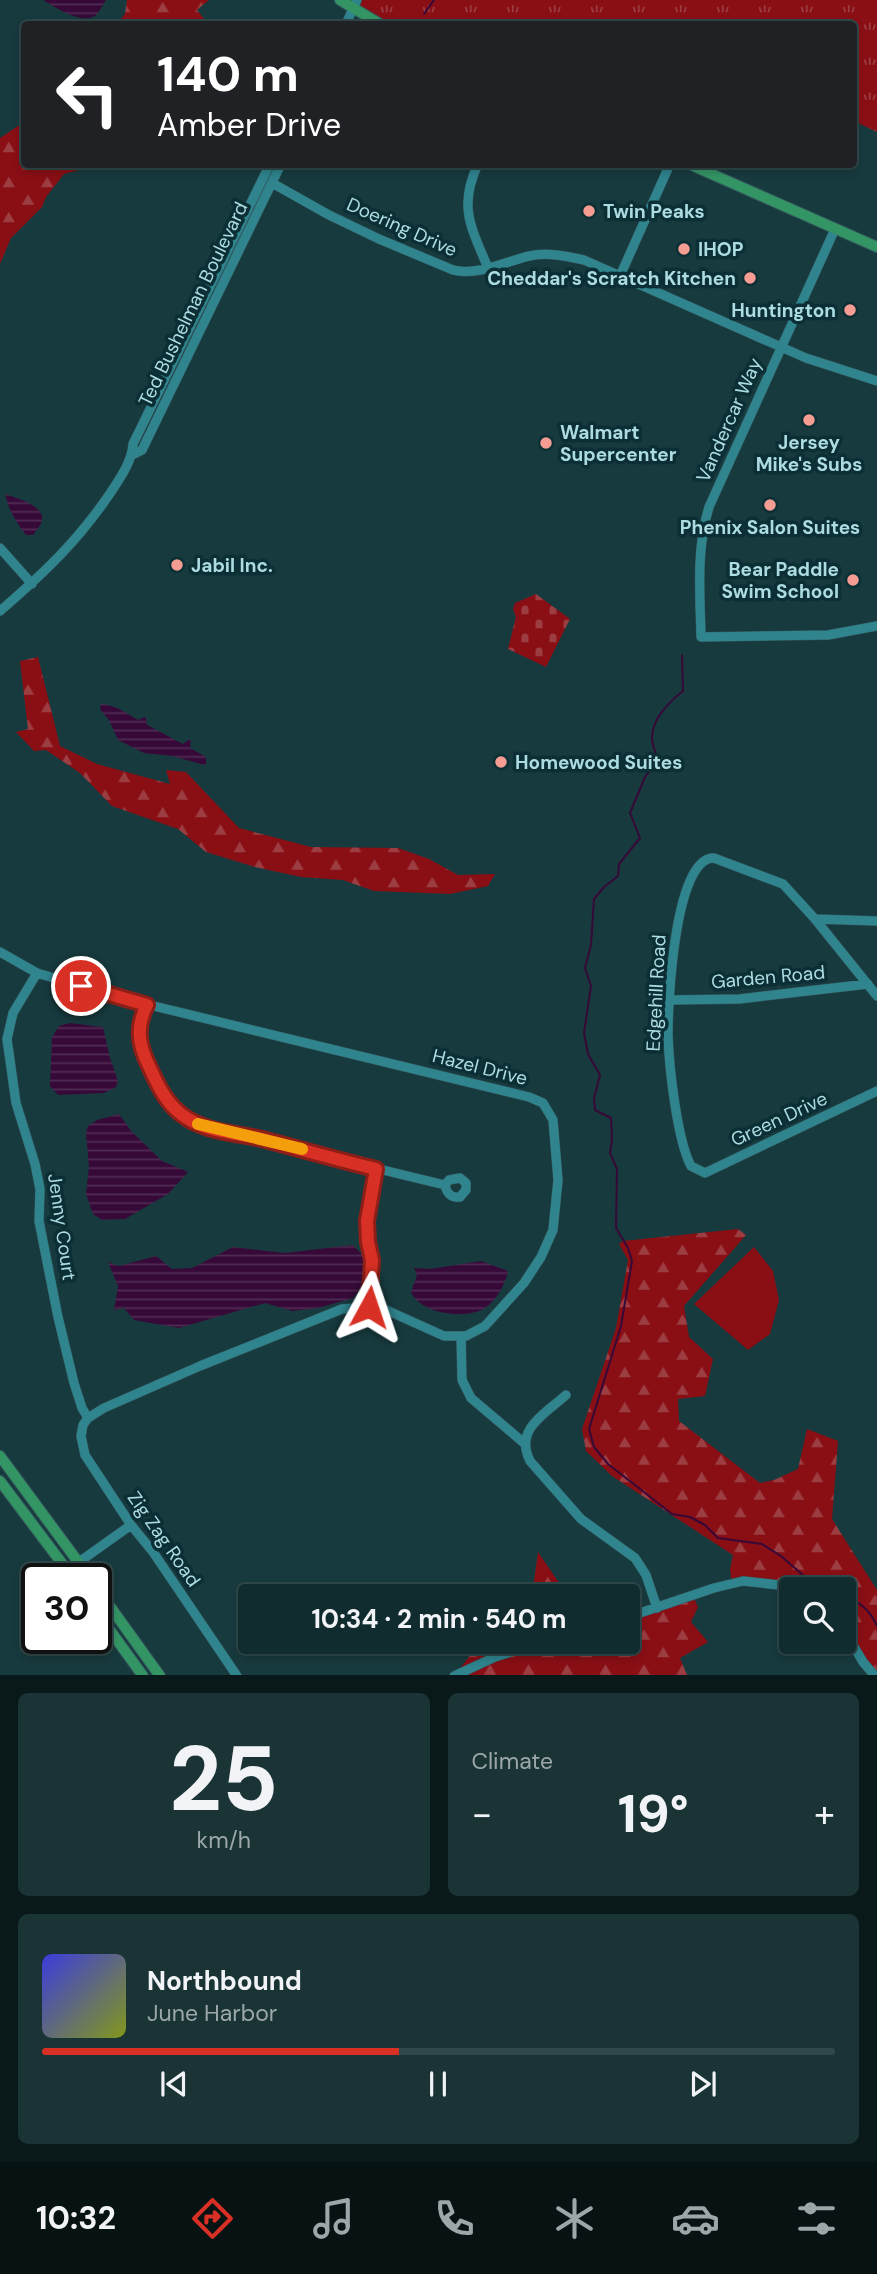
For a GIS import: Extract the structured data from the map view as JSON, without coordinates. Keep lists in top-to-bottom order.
{
  "streets": {
    "street": [
      "Doering Drive",
      "Ted Bushelman Boulevard",
      "Vandercar Way",
      "Garden Road",
      "Edgehill Road",
      "Hazel Drive",
      "Green Drive",
      "Jenny Court",
      "Zig Zag Road"
    ]
  },
  "crossings": [
    ["Doering Drive", "Ted Bushelman Boulevard"],
    ["Doering Drive", "Vandercar Way"],
    ["Garden Road", "Edgehill Road"],
    ["Edgehill Road", "Green Drive"],
    ["Jenny Court", "Zig Zag Road"]
  ],
  "places": [
    "Twin Peaks",
    "IHOP",
    "Cheddar's Scratch Kitchen",
    "Huntington",
    "Jersey Mike's Subs",
    "Walmart Supercenter",
    "Phenix Salon Suites",
    "Jabil Inc.",
    "Bear Paddle Swim School",
    "Homewood Suites"
  ],
  "page": {
    "turn": ["140 m", "Amber Drive"],
    "limit": "30",
    "trip": "10:34 · 2 min · 540 m",
    "tile": [
      ["25", "km/h"],
      "Climate"
    ],
    "heat": ["−", "19°", "+"],
    "song": ["Northbound", "June Harbor"],
    "tabs": "10:32"
  }
}
